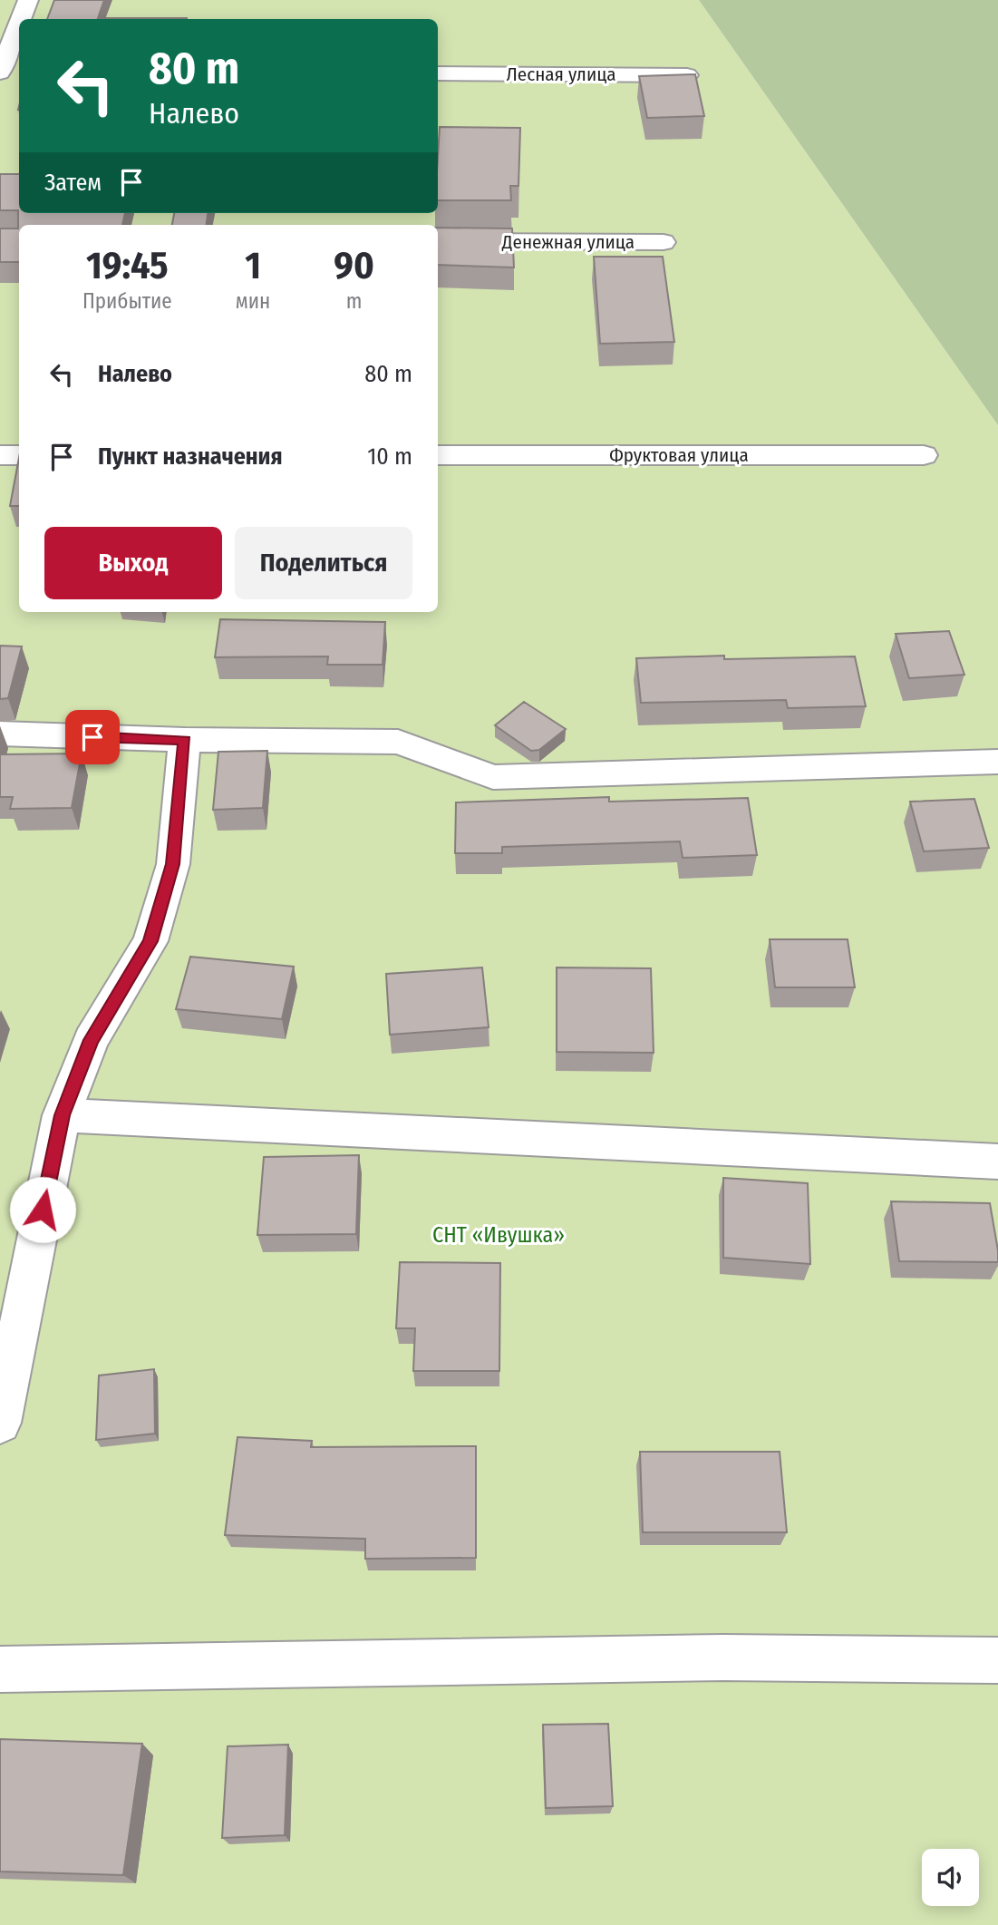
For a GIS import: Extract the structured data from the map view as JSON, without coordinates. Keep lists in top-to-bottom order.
{
  "streets": {
    "street": ["Лесная улица", "Денежная улица", "Фруктовая улица"]
  },
  "parks": ["СНТ «Ивушка»"],
  "page": {
    "turn": ["80 m", "Налево"],
    "then": "Затем",
    "eta": [
      "19:45",
      "Прибытие",
      "1",
      "мин",
      "90",
      "m"
    ],
    "list": [
      {
        "name": "Налево",
        "value": "80 m"
      },
      {
        "name": "Пункт назначения",
        "value": "10 m"
      }
    ],
    "buttons": ["Выход", "Поделиться"]
  }
}
